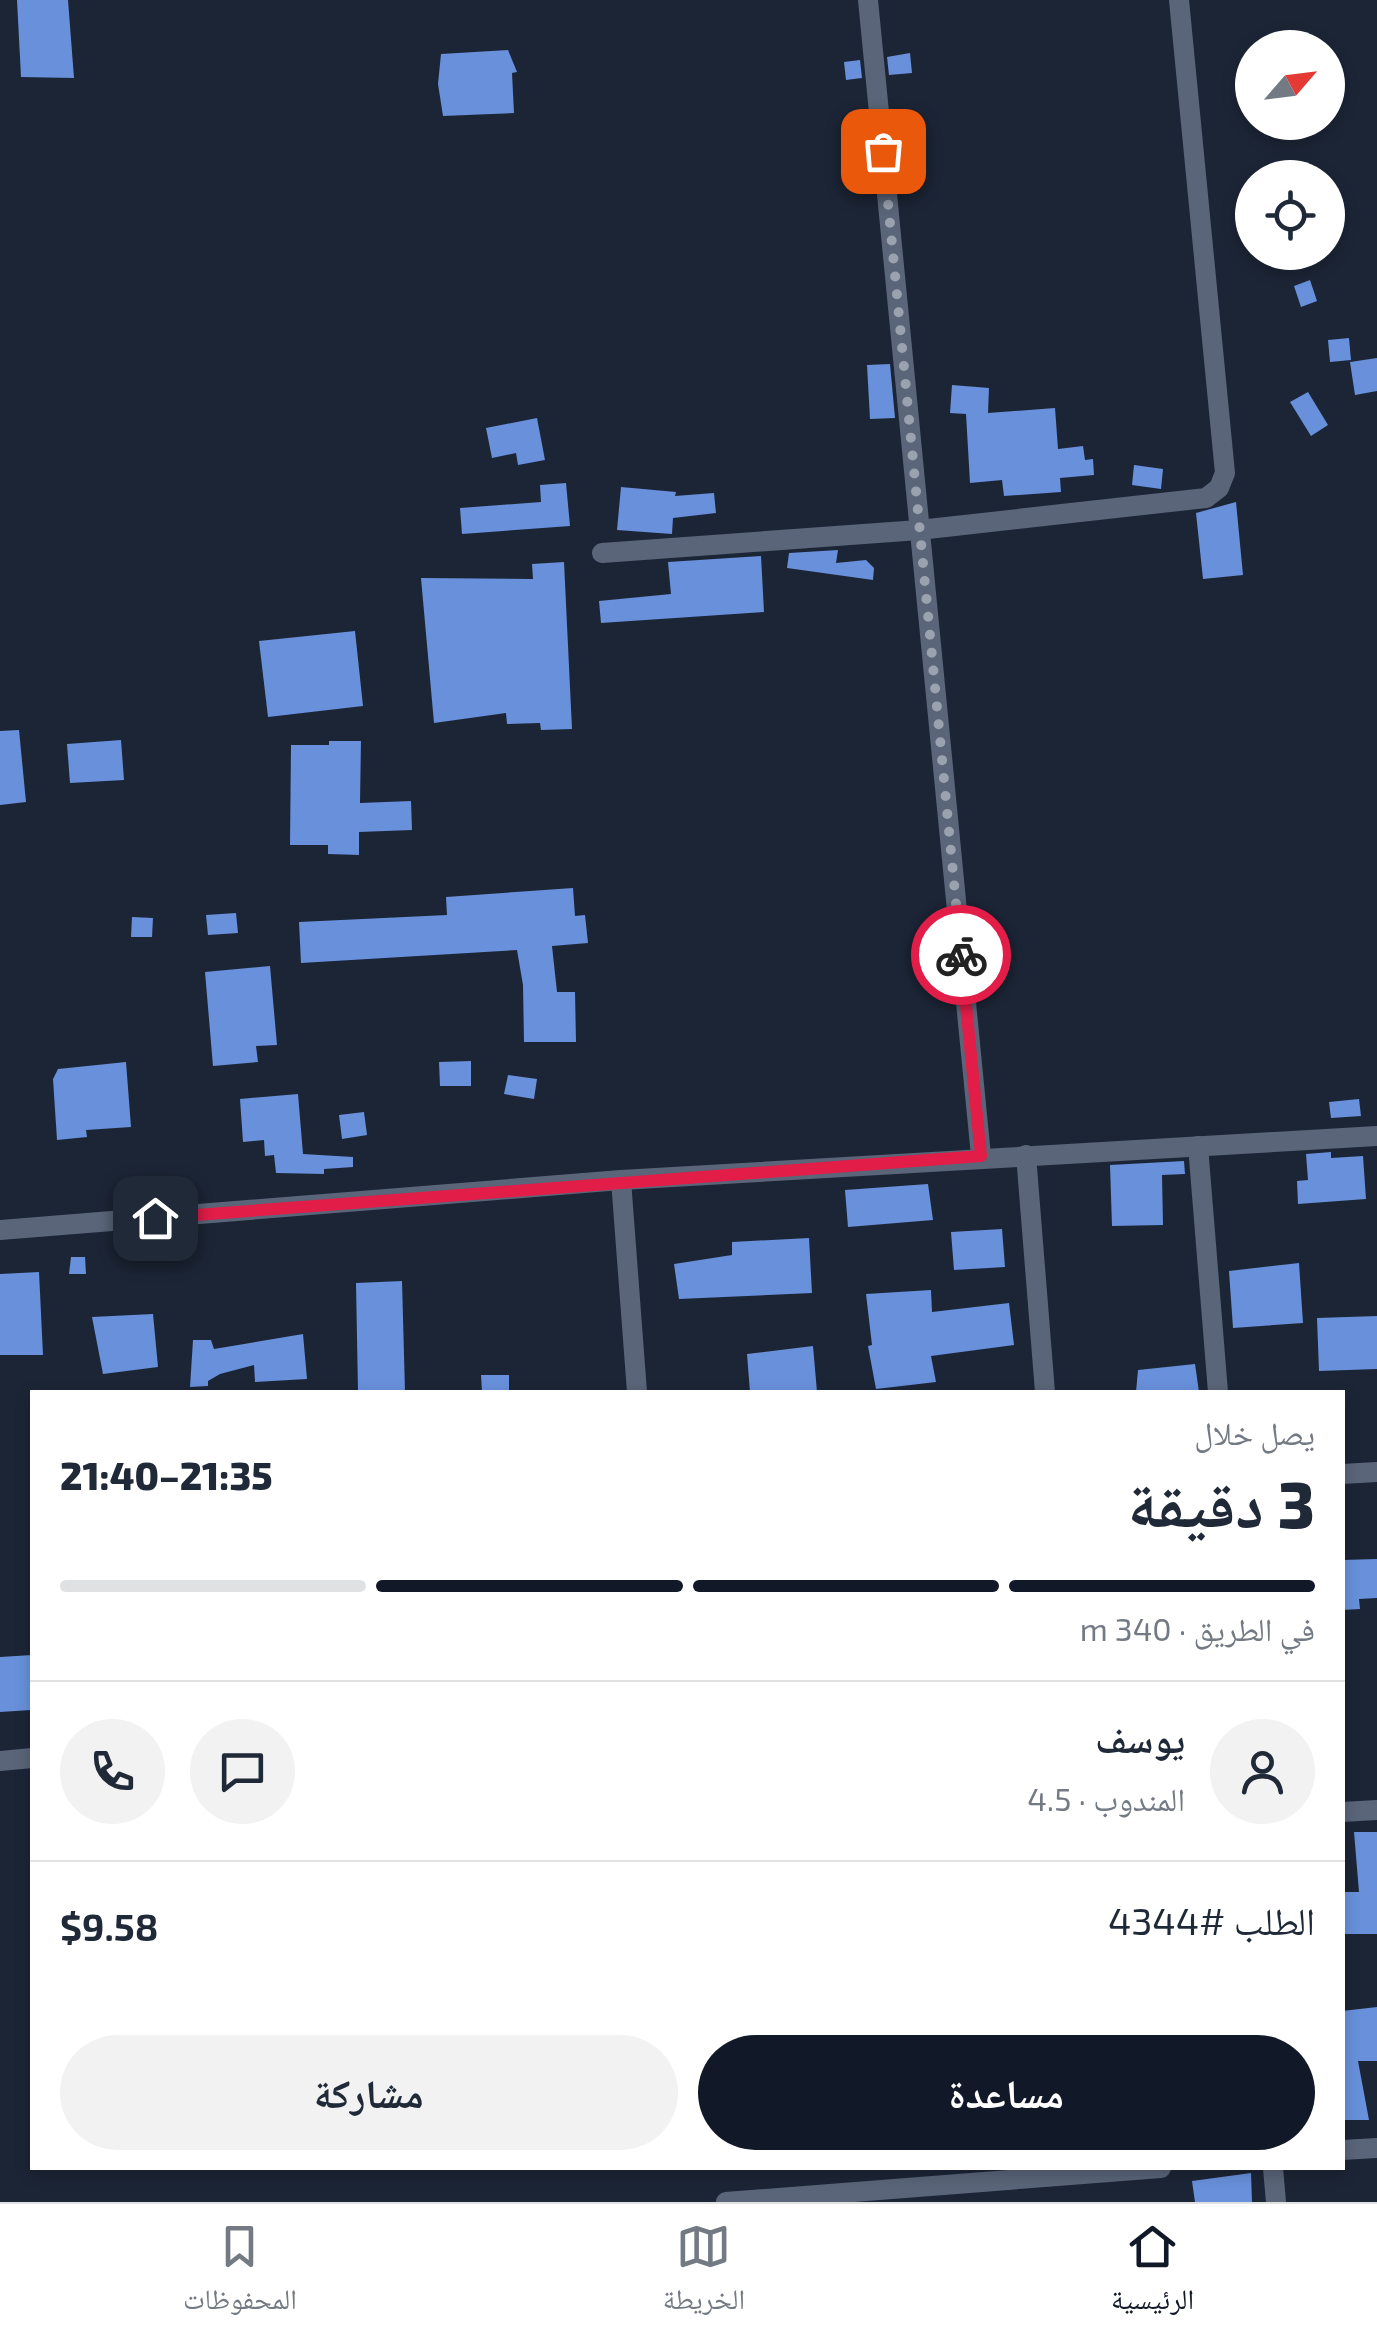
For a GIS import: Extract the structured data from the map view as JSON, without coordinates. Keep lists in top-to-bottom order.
{
  "north": "top right",
  "page": {
    "heading": ["3 دقيقة", "يصل خلال", "21:35–21:40"],
    "panel": [
      "يوسف",
      "المندوب · 4.5",
      "الطلب #4344",
      "$9.58"
    ],
    "bar": "في الطريق · 340 m",
    "buttons": ["مساعدة", "مشاركة"],
    "tabs": ["الرئيسية", "الخريطة", "المحفوظات"]
  }
}
